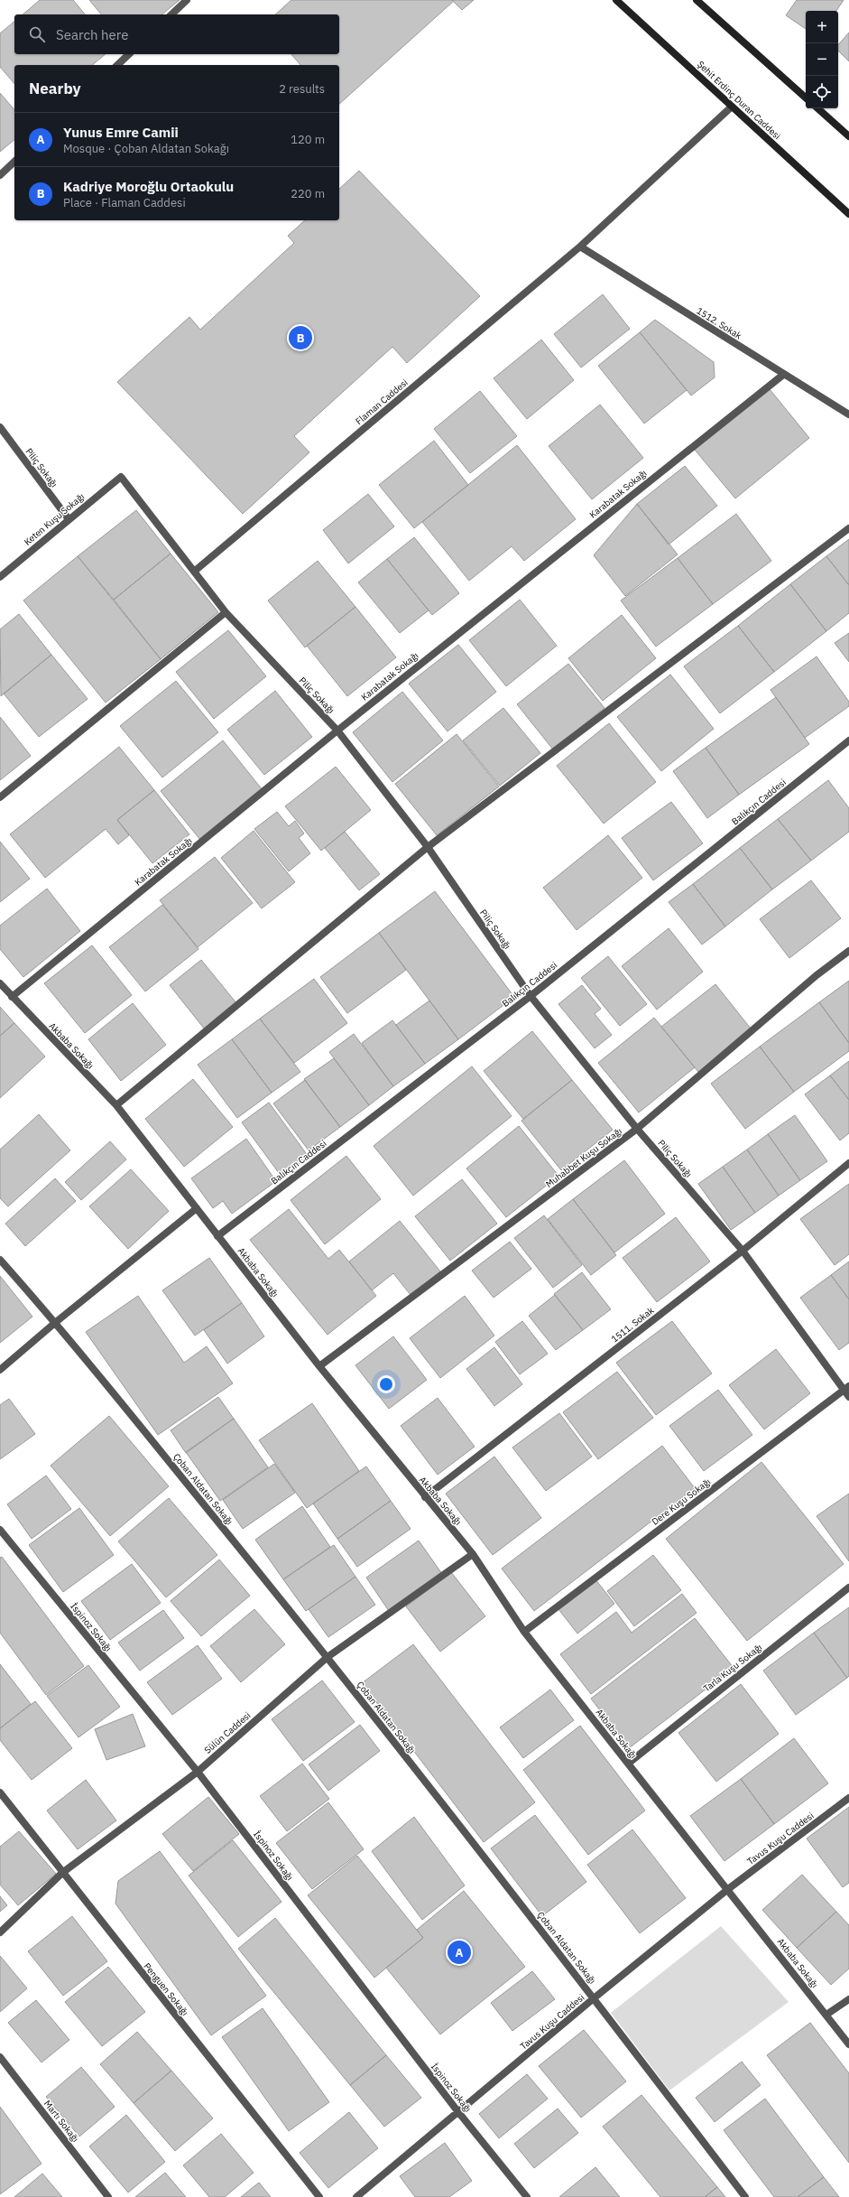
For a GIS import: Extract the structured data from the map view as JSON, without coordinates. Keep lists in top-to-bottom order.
{
  "streets": {
    "main road": ["Şehit Erdinç Duran Caddesi"],
    "street": [
      "1512. Sokak",
      "Flaman Caddesi",
      "Piliç Sokağı",
      "Karabatak Sokağı",
      "Keten Kuşu Sokağı",
      "Balıkçın Caddesi",
      "Akbaba Sokağı",
      "Muhabbet Kuşu Sokağı",
      "1511. Sokak",
      "Çoban Aldatan Sokağı",
      "Dere Kuşu Sokağı",
      "İspinoz Sokağı",
      "Tarla Kuşu Sokağı",
      "Sülün Caddesi",
      "Tavus Kuşu Caddesi",
      "Penguen Sokağı",
      "Martı Sokağı"
    ]
  },
  "crossings": [
    ["Şehit Erdinç Duran Caddesi", "Flaman Caddesi"],
    ["1512. Sokak", "Flaman Caddesi"],
    ["1512. Sokak", "Karabatak Sokağı"],
    ["Flaman Caddesi", "Piliç Sokağı"],
    ["Piliç Sokağı", "Karabatak Sokağı"],
    ["Piliç Sokağı", "Keten Kuşu Sokağı"],
    ["Piliç Sokağı", "Balıkçın Caddesi"],
    ["Piliç Sokağı", "Muhabbet Kuşu Sokağı"],
    ["Piliç Sokağı", "1511. Sokak"],
    ["Piliç Sokağı", "Dere Kuşu Sokağı"],
    ["Karabatak Sokağı", "Akbaba Sokağı"],
    ["Balıkçın Caddesi", "Akbaba Sokağı"],
    ["Akbaba Sokağı", "Muhabbet Kuşu Sokağı"],
    ["Akbaba Sokağı", "1511. Sokak"],
    ["Akbaba Sokağı", "Dere Kuşu Sokağı"],
    ["Akbaba Sokağı", "Tarla Kuşu Sokağı"],
    ["Akbaba Sokağı", "Sülün Caddesi"],
    ["Akbaba Sokağı", "Tavus Kuşu Caddesi"],
    ["Çoban Aldatan Sokağı", "Sülün Caddesi"],
    ["Çoban Aldatan Sokağı", "Tavus Kuşu Caddesi"],
    ["İspinoz Sokağı", "Sülün Caddesi"],
    ["İspinoz Sokağı", "Tavus Kuşu Caddesi"],
    ["Sülün Caddesi", "Penguen Sokağı"]
  ],
  "page": {
    "map_buttons": ["+", "−"],
    "search": "Search here",
    "heading": ["Nearby", "2 results"],
    "list": [
      {
        "mark": "A",
        "name": "Yunus Emre Camii",
        "note": "Mosque · Çoban Aldatan Sokağı",
        "value": "120 m"
      },
      {
        "mark": "B",
        "name": "Kadriye Moroğlu Ortaokulu",
        "note": "Place · Flaman Caddesi",
        "value": "220 m"
      }
    ],
    "pins": ["B", "A"]
  }
}
